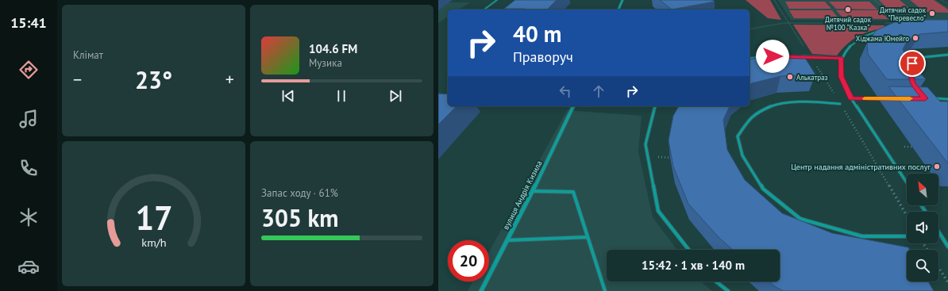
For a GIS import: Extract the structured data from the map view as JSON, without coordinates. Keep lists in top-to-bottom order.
{
  "streets": {
    "street": ["вулиця Андрія Кизила"]
  },
  "places": [
    "Дитячий садок №100 \"Казка\"",
    "Дитячий садок \"Перевесло\"",
    "Хіджама Юмейго",
    "Алькатраз",
    "Центр надання адміністративних послуг"
  ],
  "north": "top left",
  "page": {
    "tabs": "15:41",
    "tile": [
      "Клімат",
      ["Запас ходу · 61%", "305 km"]
    ],
    "turn": ["40 m", "Праворуч"],
    "song": ["104.6 FM", "Музика"],
    "heat": ["−", "23°", "+"],
    "limit": "20",
    "trip": "15:42 · 1 хв · 140 m",
    "gauge": ["17", "km/h"]
  }
}
